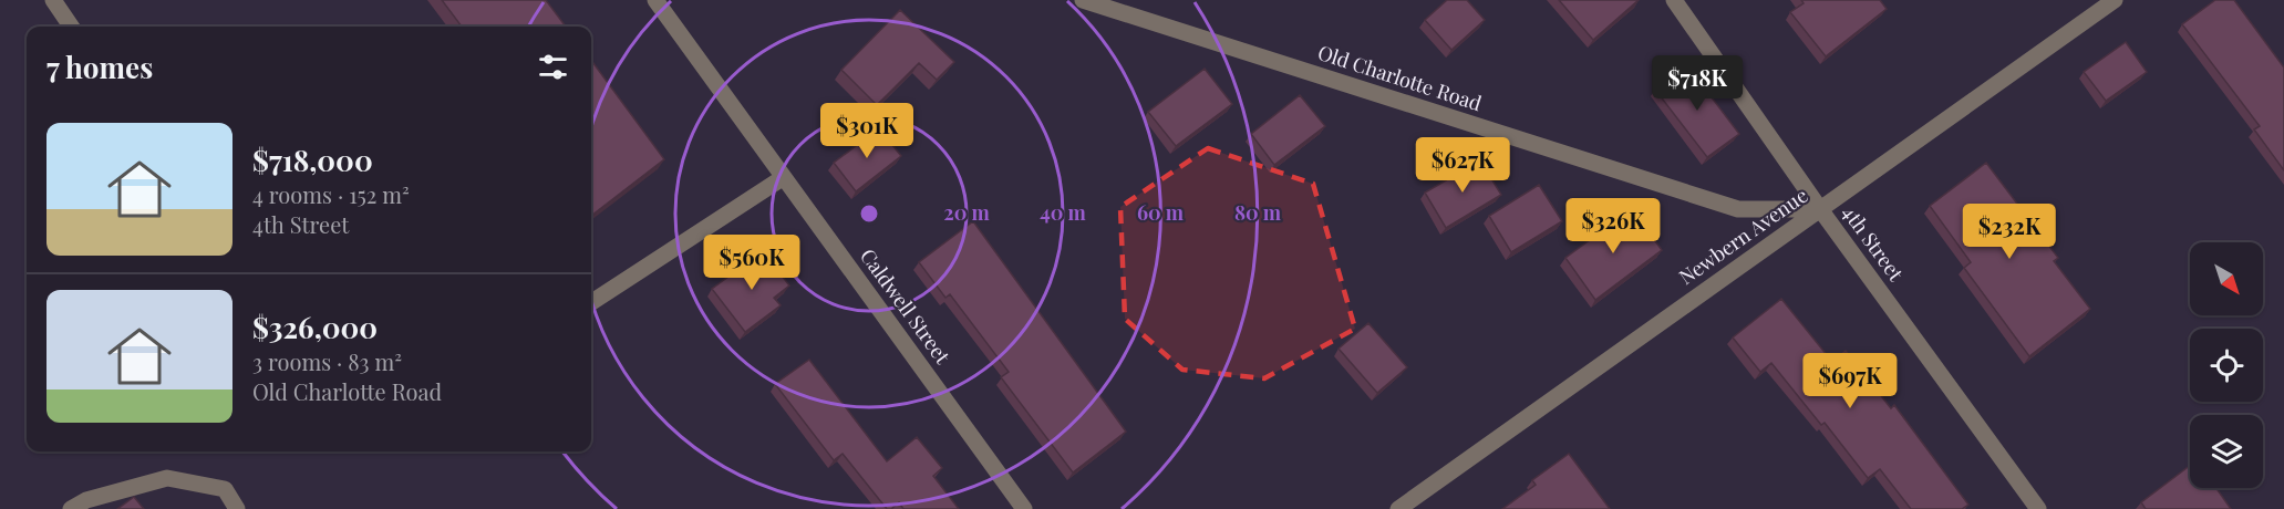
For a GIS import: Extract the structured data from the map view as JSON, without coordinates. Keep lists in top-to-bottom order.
{
  "streets": {
    "street": [
      "Old Charlotte Road",
      "Newbern Avenue",
      "4th Street",
      "Caldwell Street"
    ]
  },
  "crossings": [
    ["Old Charlotte Road", "Newbern Avenue"],
    ["Old Charlotte Road", "4th Street"],
    ["Newbern Avenue", "4th Street"]
  ],
  "north": "bottom right",
  "page": {
    "heading": "7 homes",
    "price": [
      "$718K",
      "$301K",
      "$627K",
      "$326K",
      "$232K",
      "$560K",
      "$697K"
    ],
    "list": [
      {
        "name": "$718,000",
        "note": "4 rooms · 152 m² · 4th Street"
      },
      {
        "name": "$326,000",
        "note": "3 rooms · 83 m² · Old Charlotte Road"
      }
    ]
  },
  "rings": [
    "20 m",
    "40 m",
    "60 m",
    "80 m"
  ]
}
